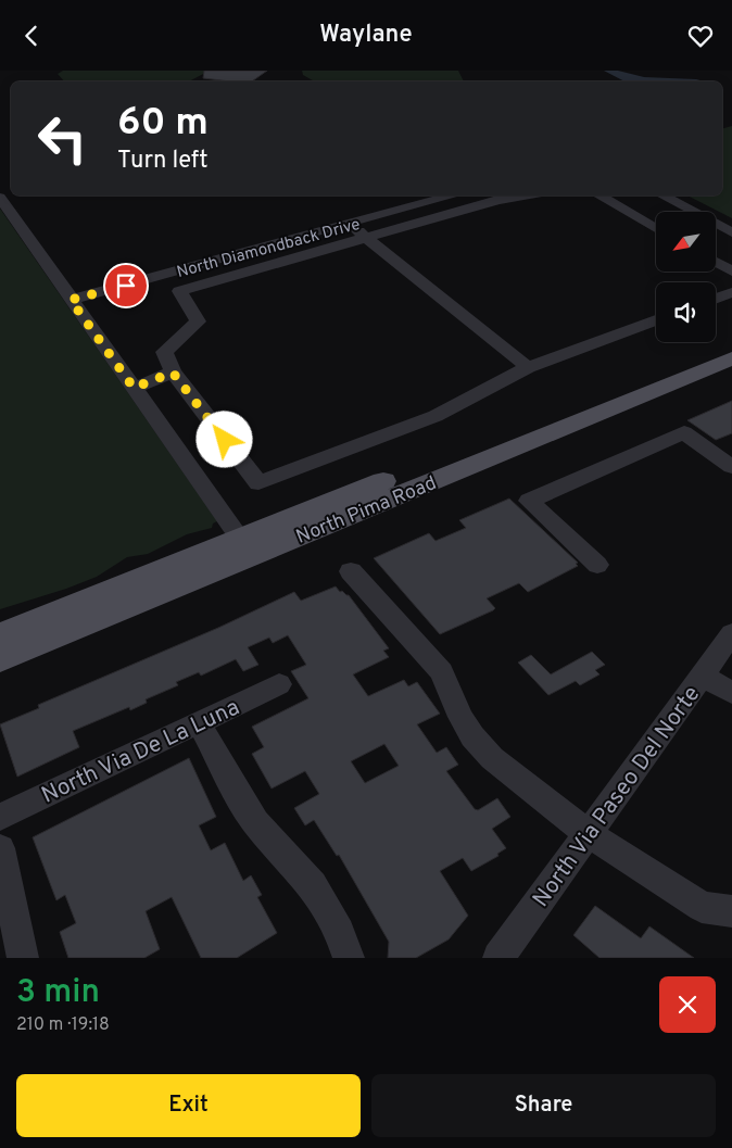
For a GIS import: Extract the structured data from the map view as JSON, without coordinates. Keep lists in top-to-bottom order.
{
  "streets": {
    "main road": ["North Pima Road"],
    "street": ["North Diamondback Drive", "North Via De La Luna", "North Via Paseo Del Norte"]
  },
  "north": "bottom left",
  "page": {
    "header": "Waylane",
    "turn": ["60 m", "Turn left"],
    "heading": ["3 min", "210 m · 19:18"],
    "buttons": ["Exit", "Share"]
  }
}
